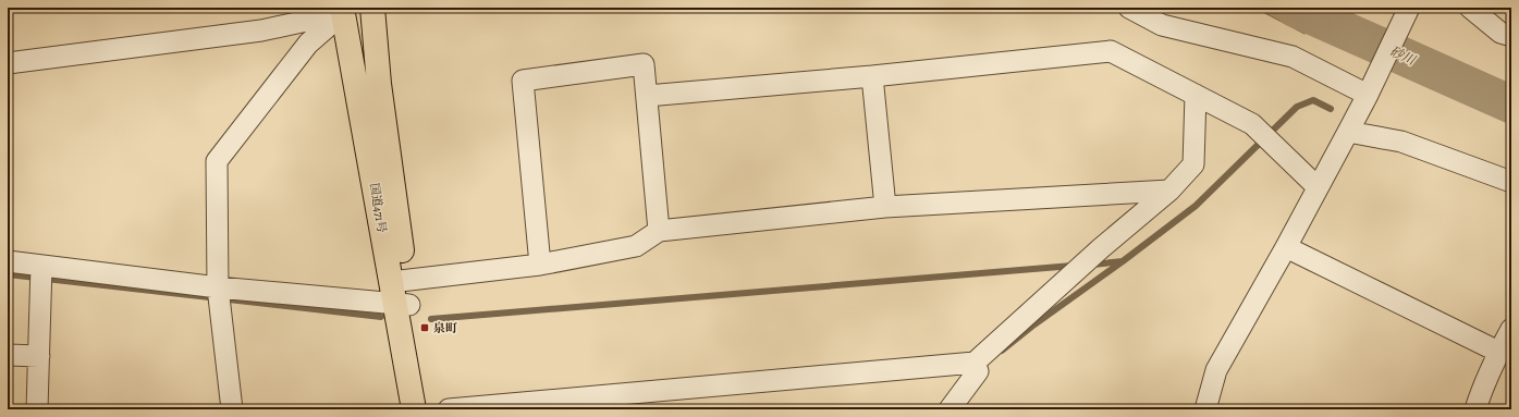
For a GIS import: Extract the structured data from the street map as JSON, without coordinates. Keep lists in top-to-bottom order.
{
  "streets": {
    "highway": ["国道471号"]
  },
  "water": ["砂川"],
  "places": {
    "transit": ["泉町"]
  }
}
